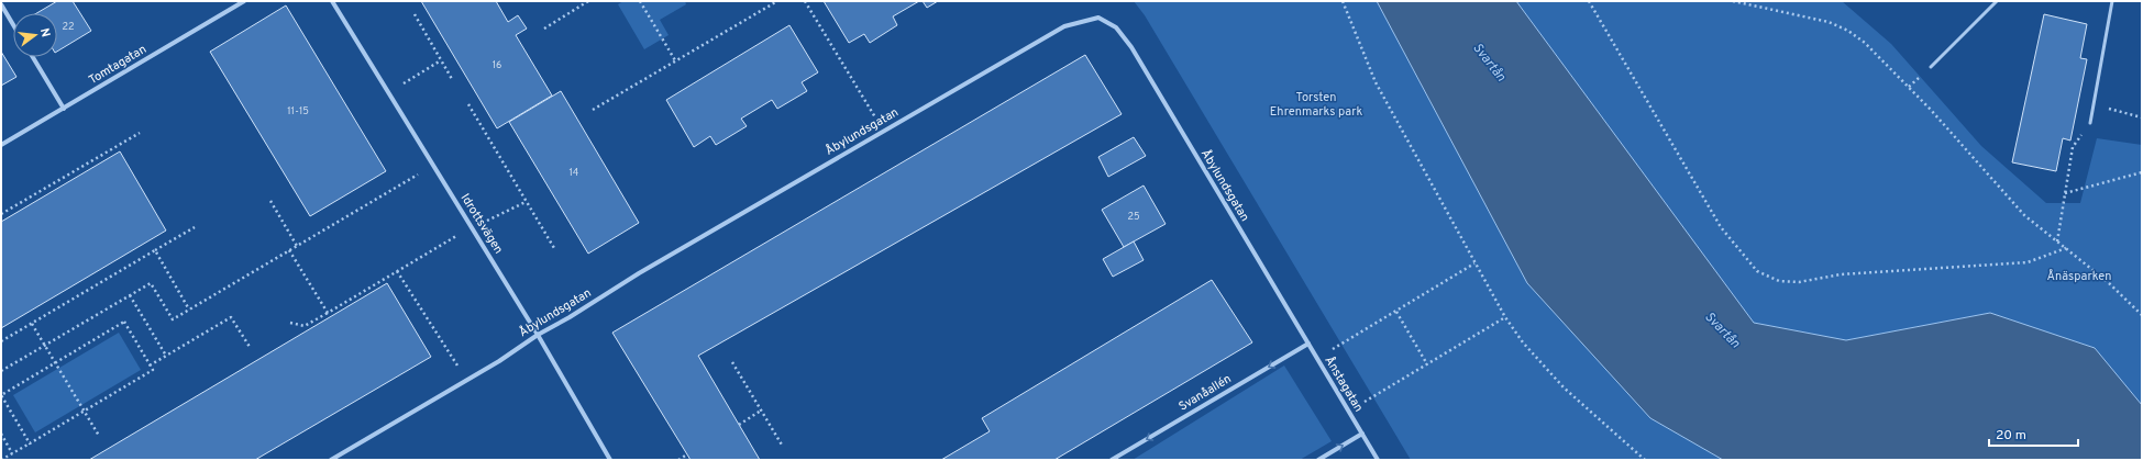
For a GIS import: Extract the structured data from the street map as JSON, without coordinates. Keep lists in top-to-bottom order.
{
  "streets": {
    "street": [
      "Tomtagatan",
      "Åbylundsgatan",
      "Idrottsvägen",
      "Ånstagatan",
      "Svanåallén"
    ]
  },
  "crossings": [
    ["Åbylundsgatan", "Idrottsvägen"],
    ["Åbylundsgatan", "Ånstagatan"],
    ["Ånstagatan", "Svanåallén"]
  ],
  "one_way": ["Svanåallén"],
  "water": ["Svartån"],
  "parks": ["Torsten Ehrenmarks park", "Ånäsparken"],
  "house_numbers": [
    "22",
    "16",
    "11-15",
    "14",
    "25"
  ],
  "scale_bar": "20 m",
  "north": "right"
}
